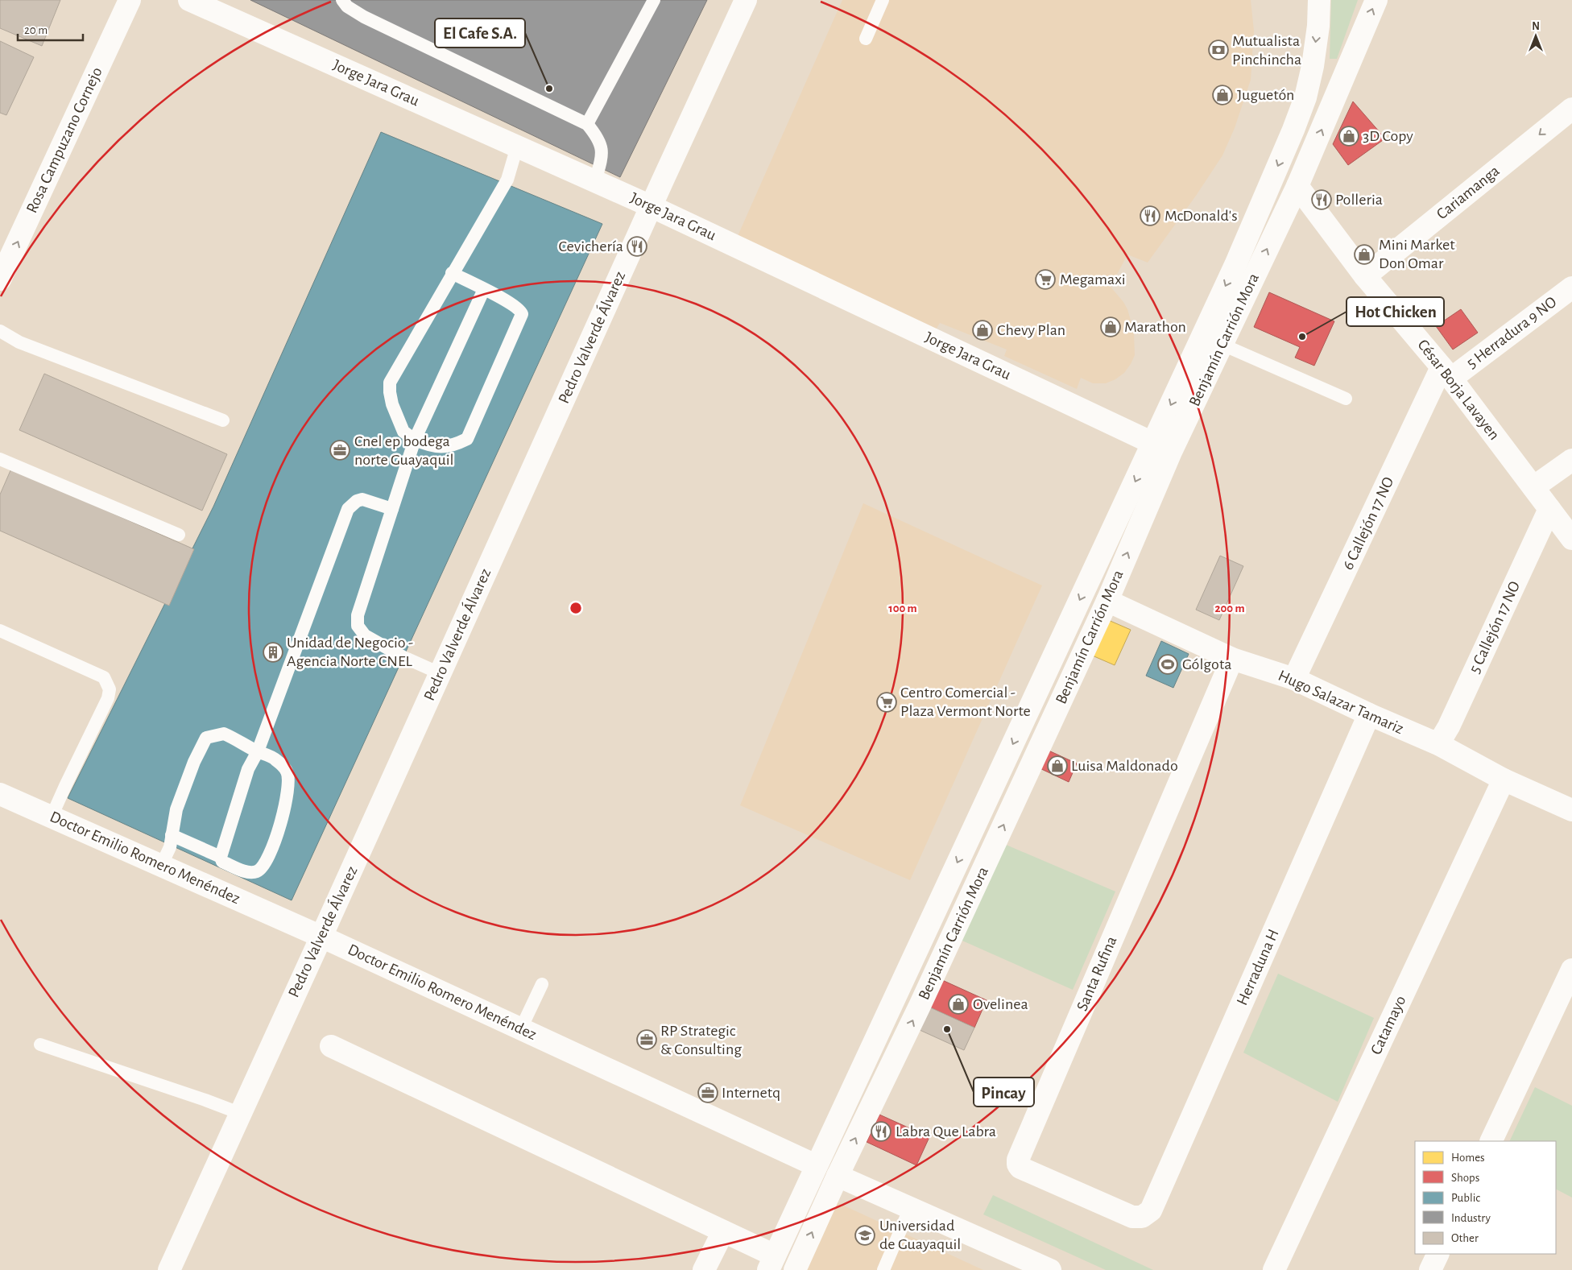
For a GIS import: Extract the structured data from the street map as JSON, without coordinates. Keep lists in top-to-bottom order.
{
  "streets": {
    "street": [
      "Jorge Jara Grau",
      "Rosa Campuzano Cornejo",
      "Cariamanga",
      "5 Herradura 9 NO",
      "Pedro Valverde Álvarez",
      "Benjamín Carrión Mora",
      "César Borja Lavayen",
      "6 Callejón 17 NO",
      "5 Callejón 17 NO",
      "Hugo Salazar Tamariz",
      "Doctor Emilio Romero Menéndez",
      "Herraduna H",
      "Santa Rufina",
      "Catamayo"
    ]
  },
  "crossings": [
    ["Jorge Jara Grau", "Pedro Valverde Álvarez"],
    ["Jorge Jara Grau", "Benjamín Carrión Mora"],
    ["Cariamanga", "César Borja Lavayen"],
    ["5 Herradura 9 NO", "César Borja Lavayen"],
    ["5 Herradura 9 NO", "6 Callejón 17 NO"],
    ["Pedro Valverde Álvarez", "Doctor Emilio Romero Menéndez"],
    ["Benjamín Carrión Mora", "César Borja Lavayen"],
    ["Benjamín Carrión Mora", "Hugo Salazar Tamariz"],
    ["Benjamín Carrión Mora", "Doctor Emilio Romero Menéndez"],
    ["César Borja Lavayen", "6 Callejón 17 NO"],
    ["César Borja Lavayen", "5 Callejón 17 NO"],
    ["6 Callejón 17 NO", "Hugo Salazar Tamariz"],
    ["5 Callejón 17 NO", "Hugo Salazar Tamariz"],
    ["Hugo Salazar Tamariz", "Herraduna H"],
    ["Hugo Salazar Tamariz", "Santa Rufina"],
    ["Hugo Salazar Tamariz", "Catamayo"],
    ["Herraduna H", "Santa Rufina"]
  ],
  "one_way": ["Rosa Campuzano Cornejo", "Cariamanga"],
  "places": {
    "bank": ["Mutualista Pinchincha"],
    "other": ["El Cafe S.A.", "Hot Chicken", "Pincay"],
    "shop": [
      "Juguetón",
      "3D Copy",
      "Mini Market Don Omar",
      "Marathon",
      "Chevy Plan",
      "Luisa Maldonado",
      "Ovelinea"
    ],
    "restaurant": [
      "Polleria",
      "McDonald's",
      "Cevichería",
      "Labra Que Labra"
    ],
    "supermarket": ["Megamaxi", "Centro Comercial - Plaza Vermont Norte"],
    "office": ["Cnel ep bodega norte Guayaquil", "RP Strategic & Consulting", "Internetq"],
    "building": ["Unidad de Negocio - Agencia Norte CNEL"],
    "sports": ["Gólgota"],
    "school or university": ["Universidad de Guayaquil"]
  },
  "legend": [
    "Homes",
    "Shops",
    "Public",
    "Industry",
    "Other"
  ],
  "scale_bar": "20 m",
  "north": "top",
  "rings": ["100 m", "200 m"]
}
